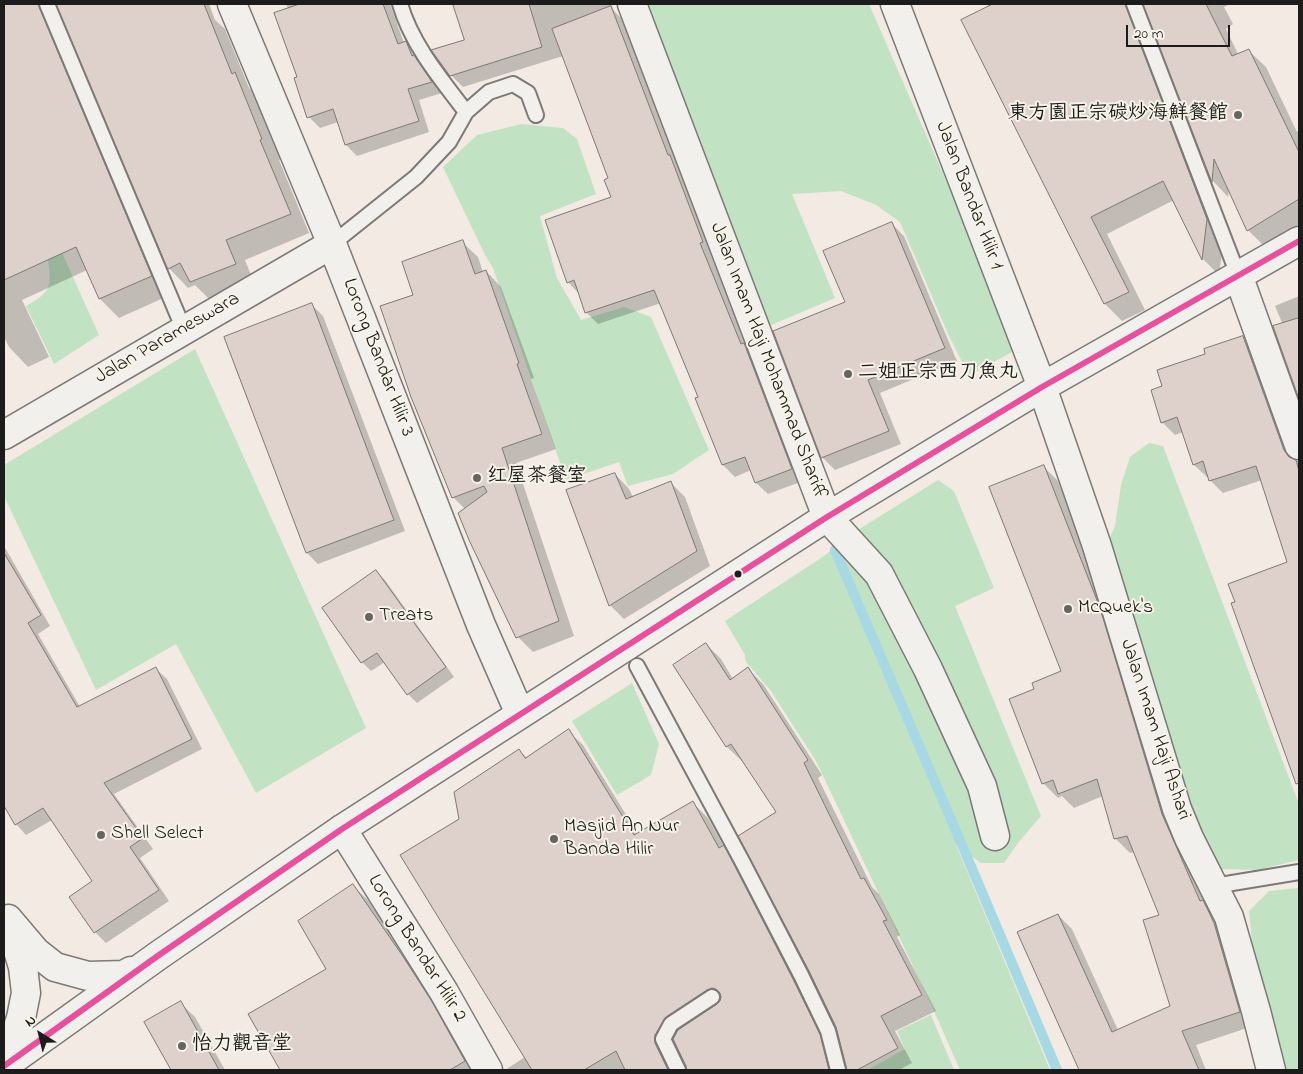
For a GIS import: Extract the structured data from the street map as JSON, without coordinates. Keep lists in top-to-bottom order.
{
  "streets": {
    "street": [
      "Jalan Bandar Hilir 1",
      "Jalan Parameswara",
      "Lorong Bandar Hilir 3",
      "Jalan Imam Haji Mohammad Shariff",
      "Jalan Imam Haji Ashari",
      "Lorong Bandar Hilir 2"
    ]
  },
  "crossings": [
    ["Jalan Bandar Hilir 1", "Jalan Imam Haji Ashari"],
    ["Jalan Parameswara", "Lorong Bandar Hilir 3"]
  ],
  "places": [
    "東方園正宗碳炒海鮮餐館",
    "二姐正宗西刀魚丸",
    "红屋茶餐室",
    "McQuek's",
    "Treats",
    "Shell Select",
    "Masjid An Nur Banda Hilir",
    "怡力觀音堂"
  ],
  "scale_bar": "20 m",
  "north": "top left"
}
